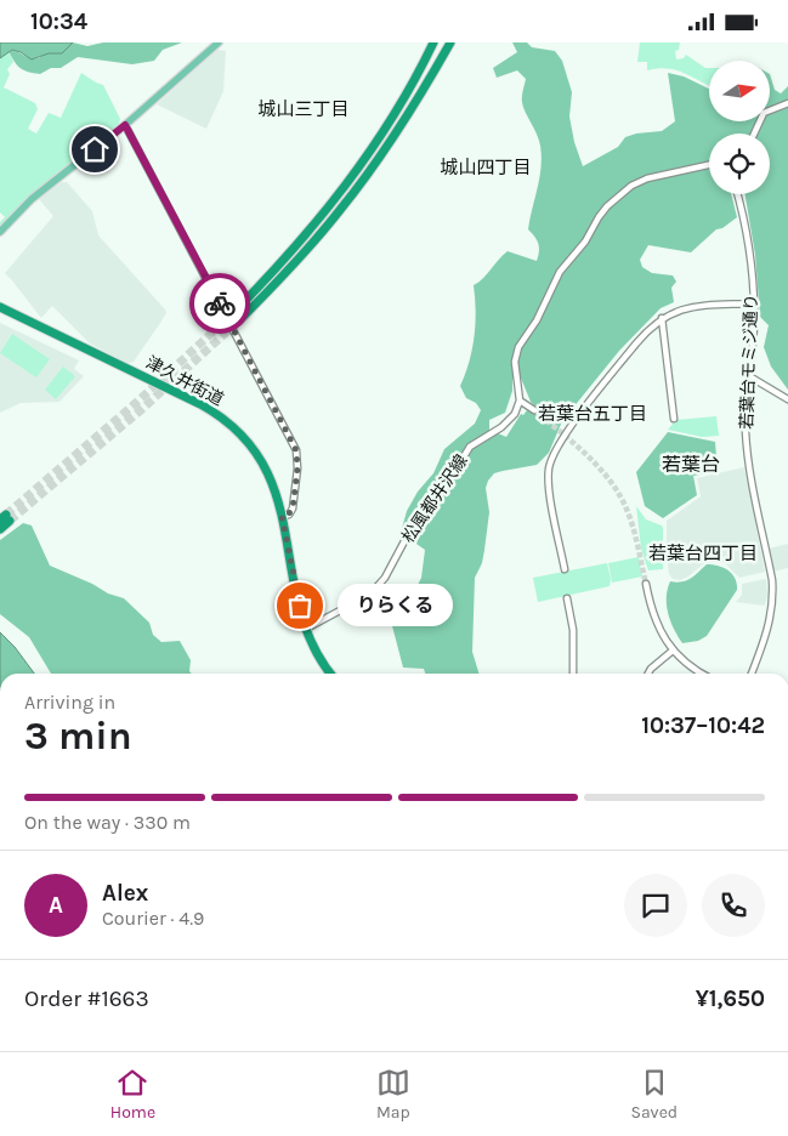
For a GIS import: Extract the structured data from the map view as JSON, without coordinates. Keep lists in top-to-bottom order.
{
  "streets": {
    "highway": ["津久井街道"],
    "street": ["若葉台モミジ通り", "松風都井沢線"]
  },
  "crossings": [
    ["津久井街道", "松風都井沢線"]
  ],
  "districts": [
    "城山三丁目",
    "城山四丁目",
    "若葉台五丁目",
    "若葉台",
    "若葉台四丁目"
  ],
  "places": ["りらくる"],
  "north": "right",
  "page": {
    "status": "10:34",
    "bubble": "りらくる",
    "heading": ["3 min", "Arriving in", "10:37–10:42"],
    "panel": [
      "Alex",
      "Courier · 4.9",
      "Order #1663",
      "¥1,650"
    ],
    "bar": "On the way · 330 m",
    "round": "A",
    "tabs": ["Home", "Map", "Saved"]
  }
}
